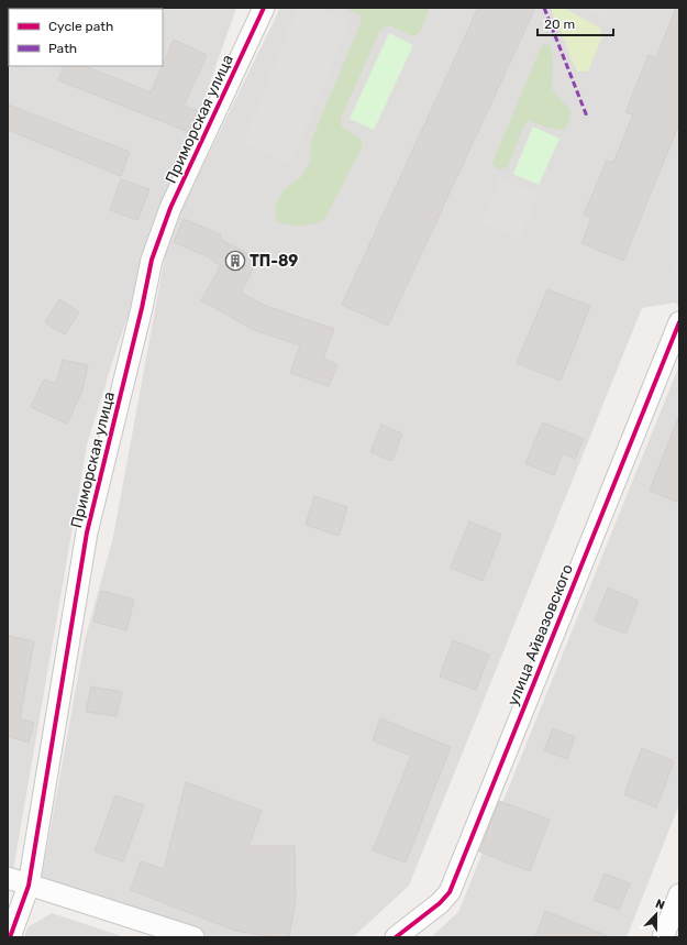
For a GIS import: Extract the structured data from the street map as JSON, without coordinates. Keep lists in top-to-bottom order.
{
  "streets": {
    "street": ["Приморская улица", "улица Айвазовского"]
  },
  "places": {
    "building": ["ТП-89"]
  },
  "legend": ["Cycle path", "Path"],
  "scale_bar": "20 m",
  "north": "top"
}
